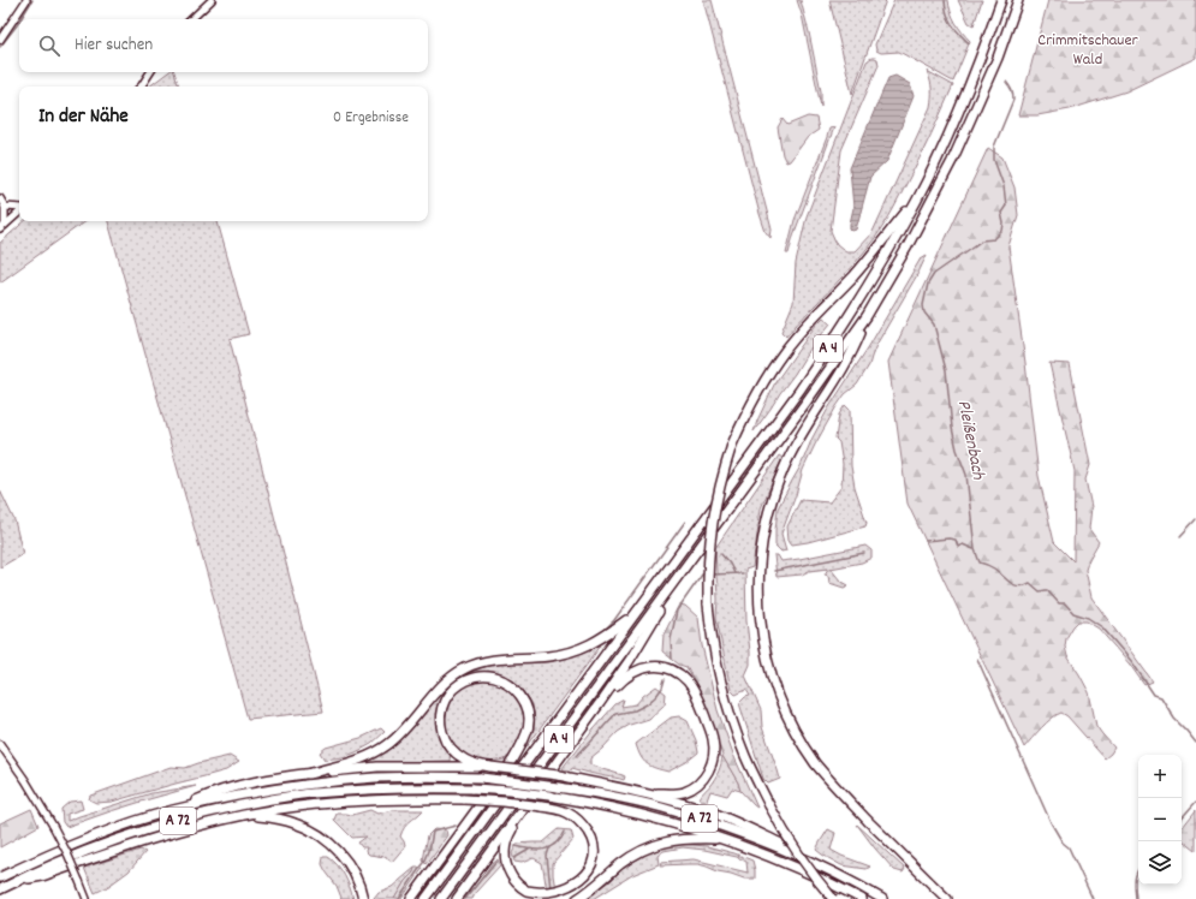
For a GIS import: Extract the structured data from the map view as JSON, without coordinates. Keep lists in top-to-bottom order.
{
  "streets": {
    "highway": ["A 4", "A 72"]
  },
  "water": ["Pleißenbach"],
  "parks": ["Crimmitschauer Wald"],
  "page": {
    "search": "Hier suchen",
    "heading": ["In der Nähe", "0 Ergebnisse"],
    "map_buttons": ["+", "−"]
  }
}
